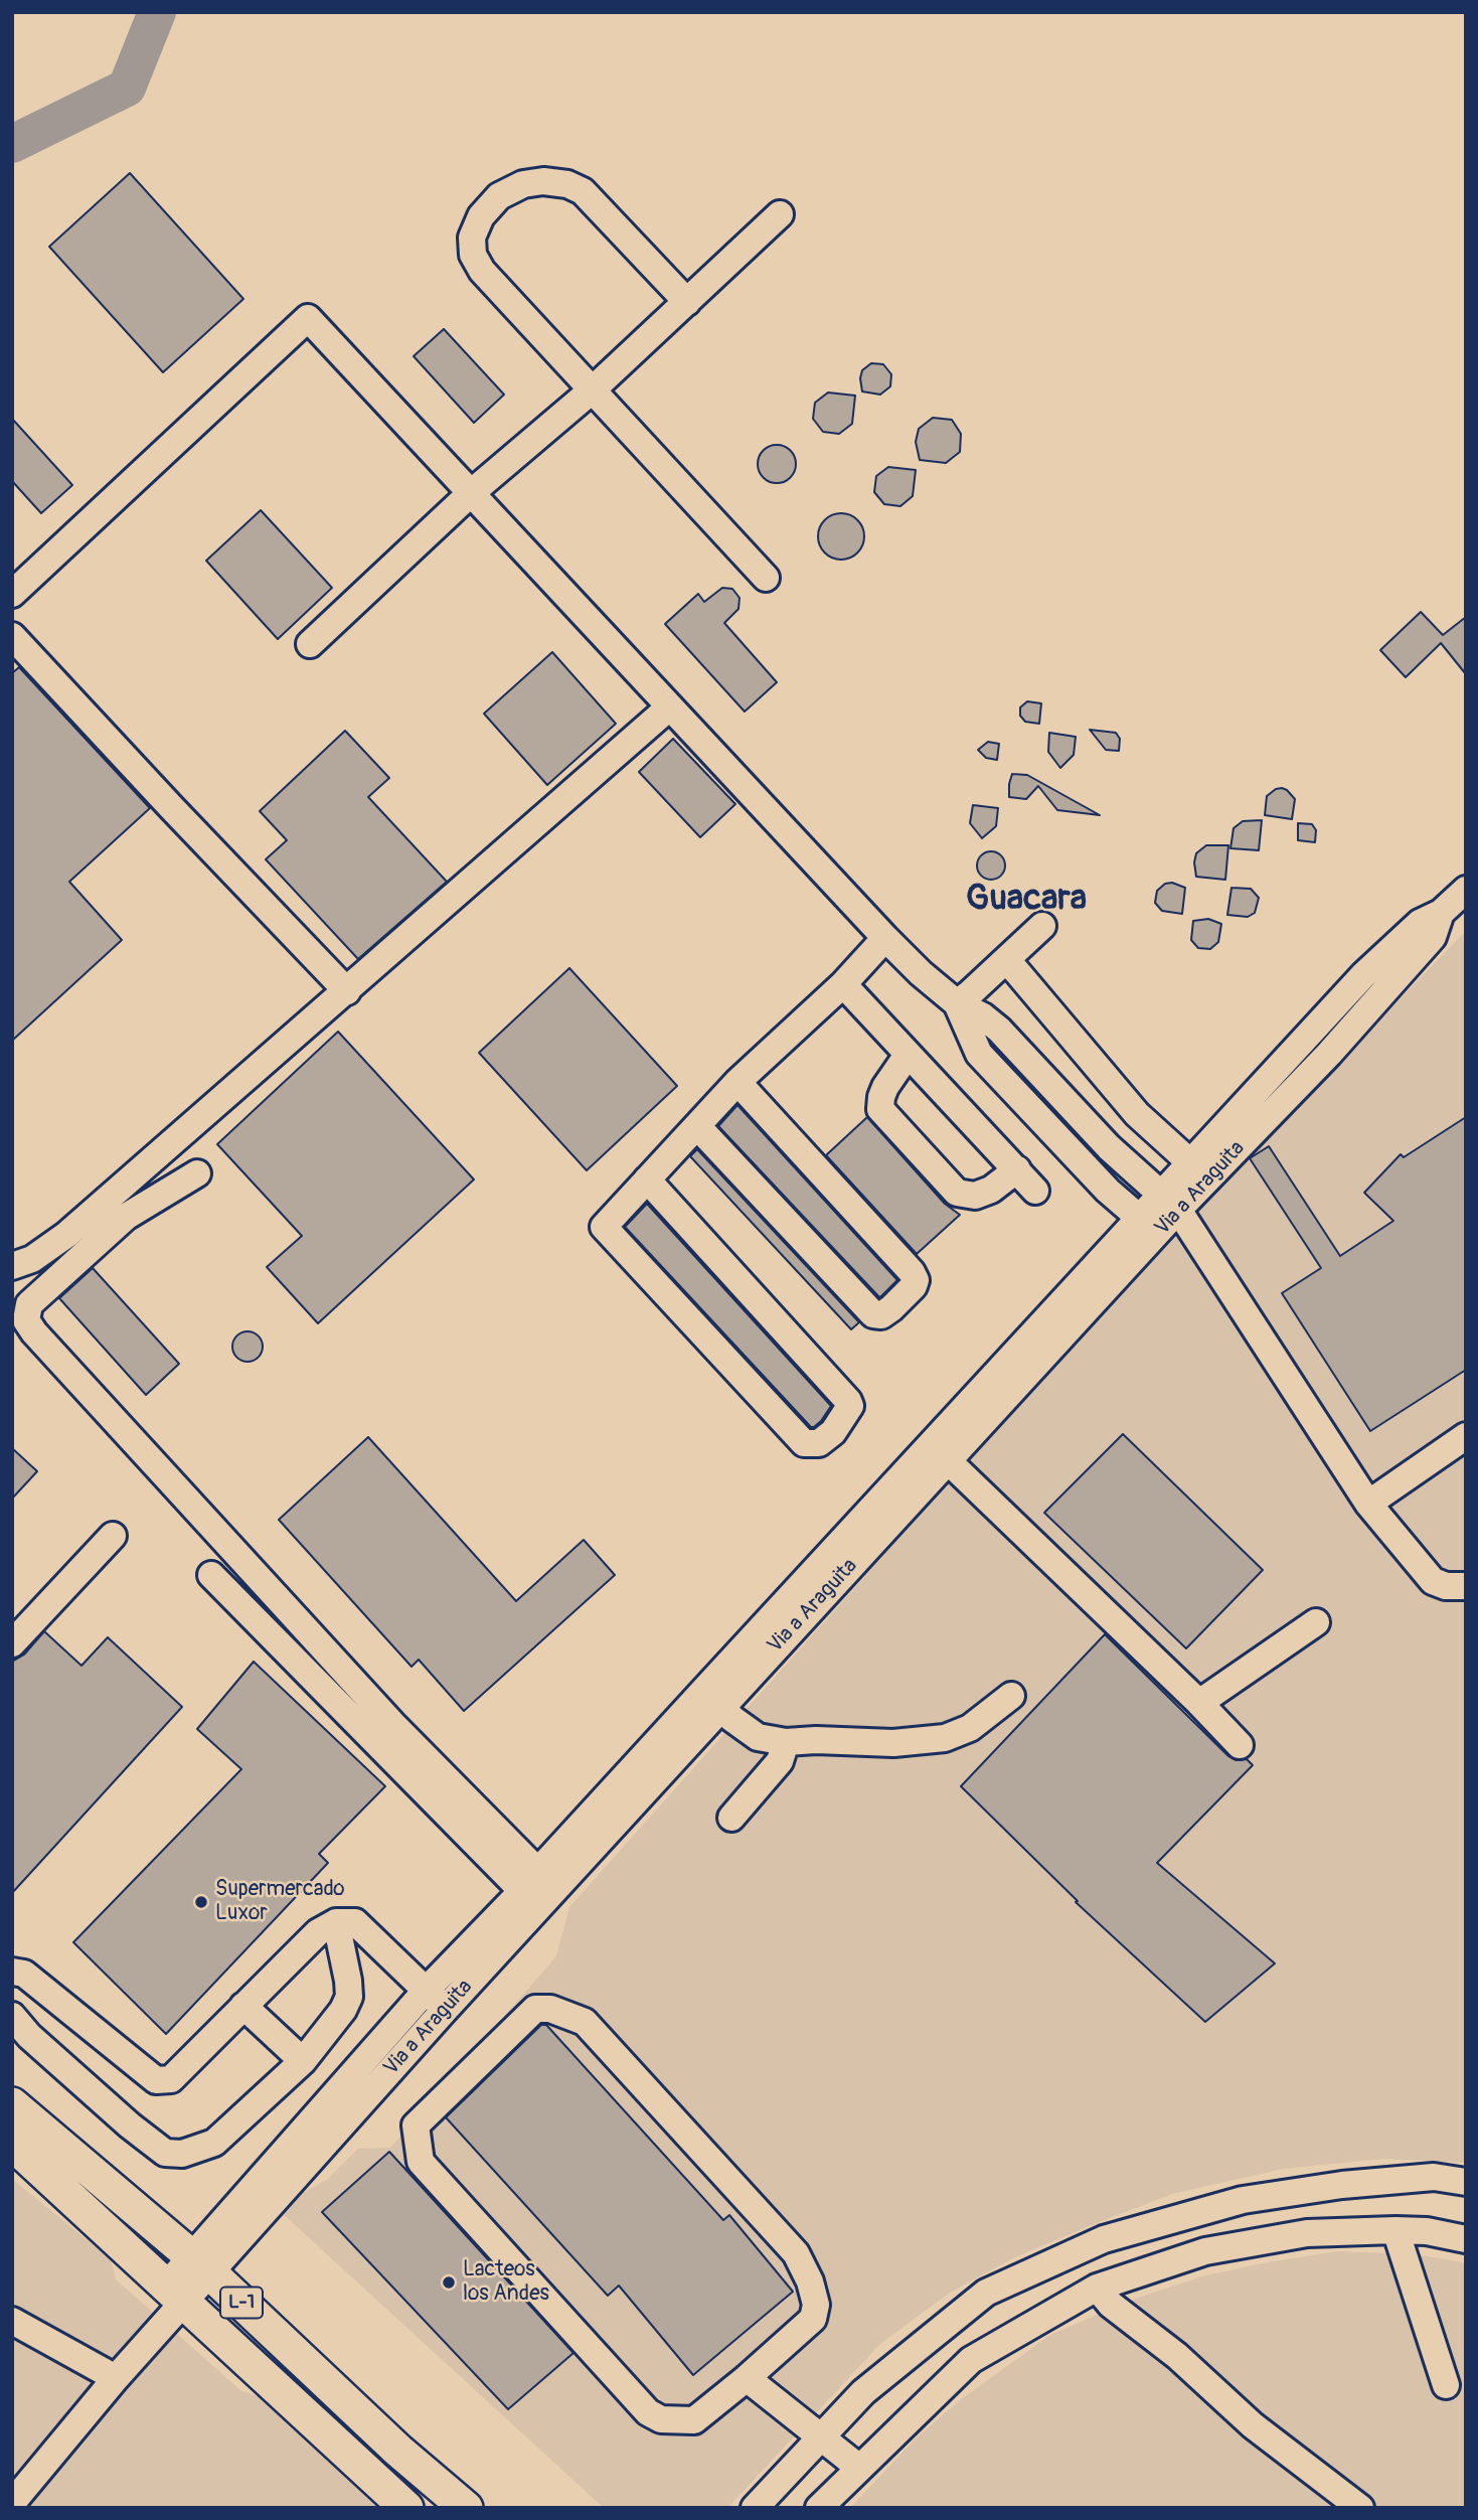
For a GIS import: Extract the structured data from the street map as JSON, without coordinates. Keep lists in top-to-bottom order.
{
  "streets": {
    "main road": ["L-1"],
    "street": ["Via a Araguita"]
  },
  "crossings": [
    ["Via a Araguita", "L-1"]
  ],
  "districts": ["Guacara"],
  "places": ["Supermercado Luxor", "Lacteos los Andes"]
}
